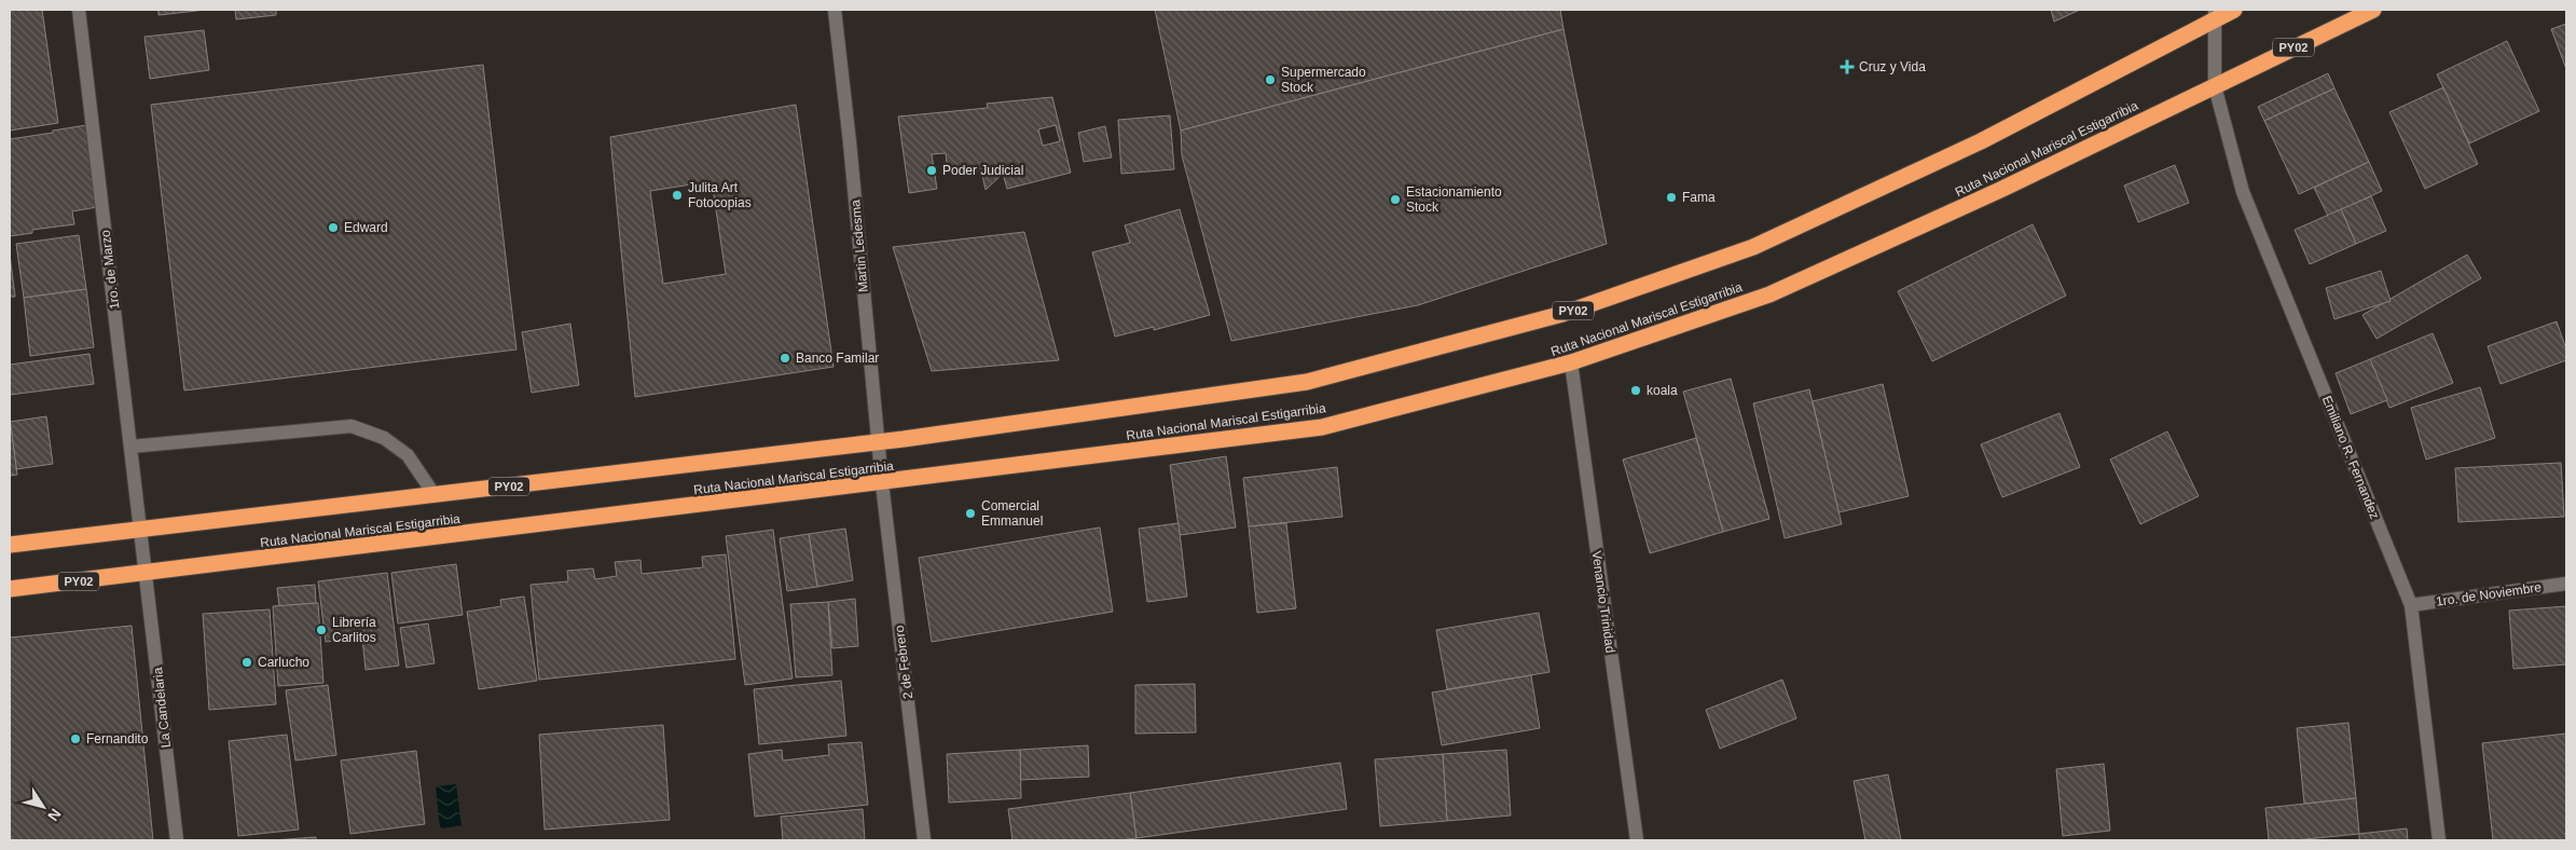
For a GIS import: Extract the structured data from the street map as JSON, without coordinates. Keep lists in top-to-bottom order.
{
  "streets": {
    "highway": ["PY02", "Ruta Nacional Mariscal Estigarribia"],
    "street": [
      "Martin Ledesma",
      "1ro. de Marzo",
      "Emiliano R. Fernandez",
      "1ro. de Noviembre",
      "Venancio Trinidad",
      "2 de Febrero",
      "La Candelaria"
    ]
  },
  "crossings": [
    ["Ruta Nacional Mariscal Estigarribia", "Martin Ledesma"],
    ["Ruta Nacional Mariscal Estigarribia", "1ro. de Marzo"],
    ["Ruta Nacional Mariscal Estigarribia", "Emiliano R. Fernandez"],
    ["Ruta Nacional Mariscal Estigarribia", "Venancio Trinidad"],
    ["Ruta Nacional Mariscal Estigarribia", "2 de Febrero"],
    ["Ruta Nacional Mariscal Estigarribia", "La Candelaria"],
    ["Martin Ledesma", "2 de Febrero"],
    ["1ro. de Marzo", "La Candelaria"],
    ["Emiliano R. Fernandez", "1ro. de Noviembre"]
  ],
  "places": {
    "health": ["Cruz y Vida"],
    "other": [
      "Supermercado Stock",
      "Poder Judicial",
      "Julita Art Fotocopias",
      "Fama",
      "Estacionamiento Stock",
      "Edward",
      "Banco Familar",
      "koala",
      "Comercial Emmanuel",
      "Librería Carlitos",
      "Carlucho",
      "Fernandito"
    ]
  },
  "north": "bottom right"
}
